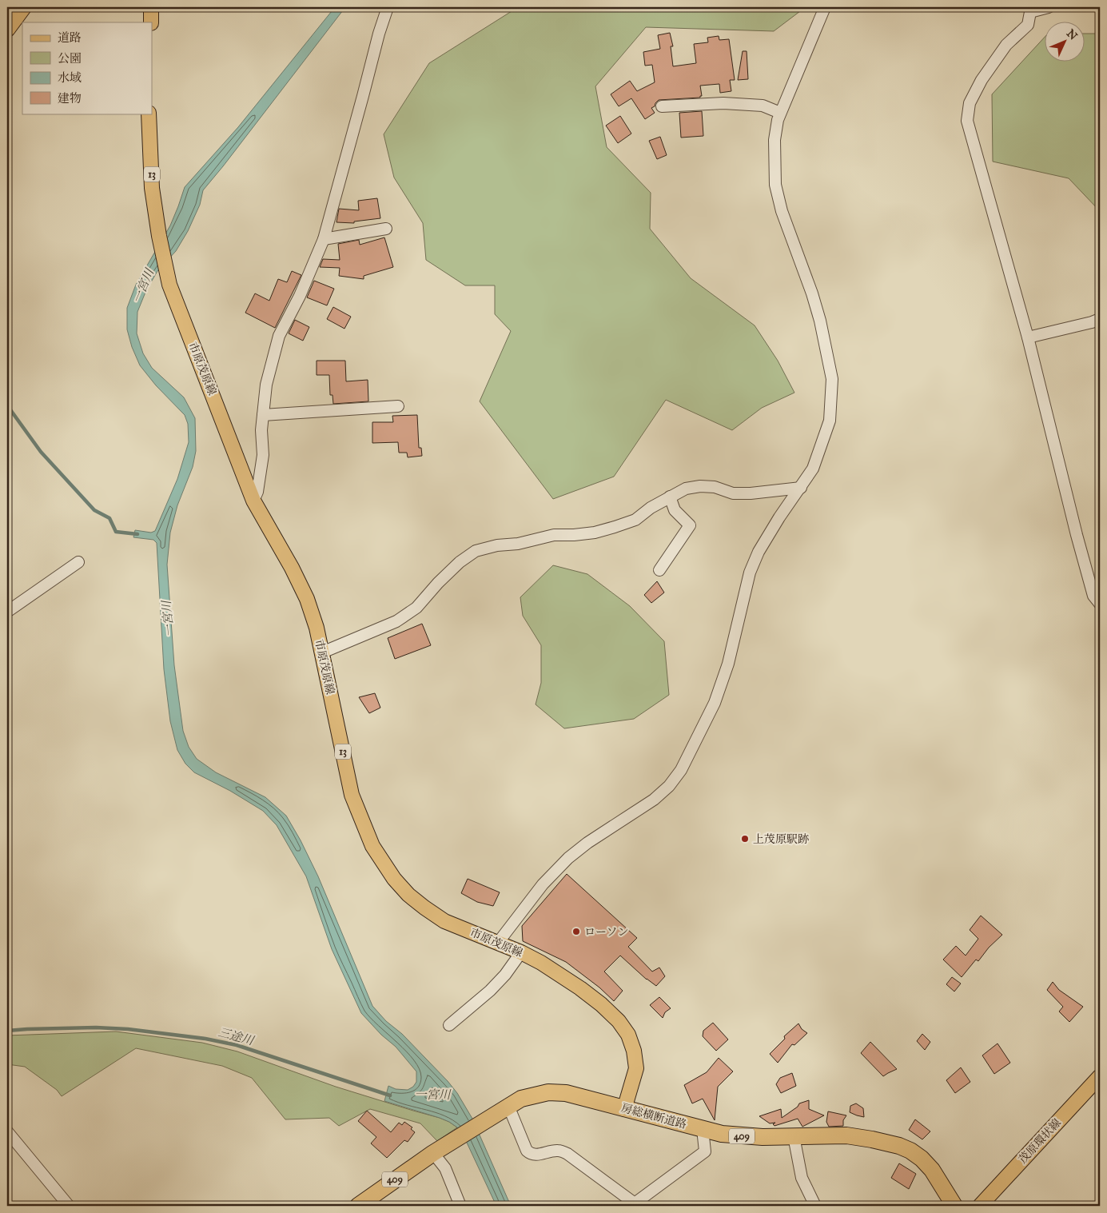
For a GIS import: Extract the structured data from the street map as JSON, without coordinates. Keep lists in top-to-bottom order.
{
  "streets": {
    "highway": ["房総横断道路", "409"],
    "main road": ["13", "市原茂原線", "茂原環状線"]
  },
  "crossings": [
    ["市原茂原線", "房総横断道路"]
  ],
  "water": ["一宮川", "三途川"],
  "places": ["上茂原駅跡", "ローソン"],
  "legend": [
    "道路",
    "公園",
    "水域",
    "建物"
  ],
  "north": "top right"
}
